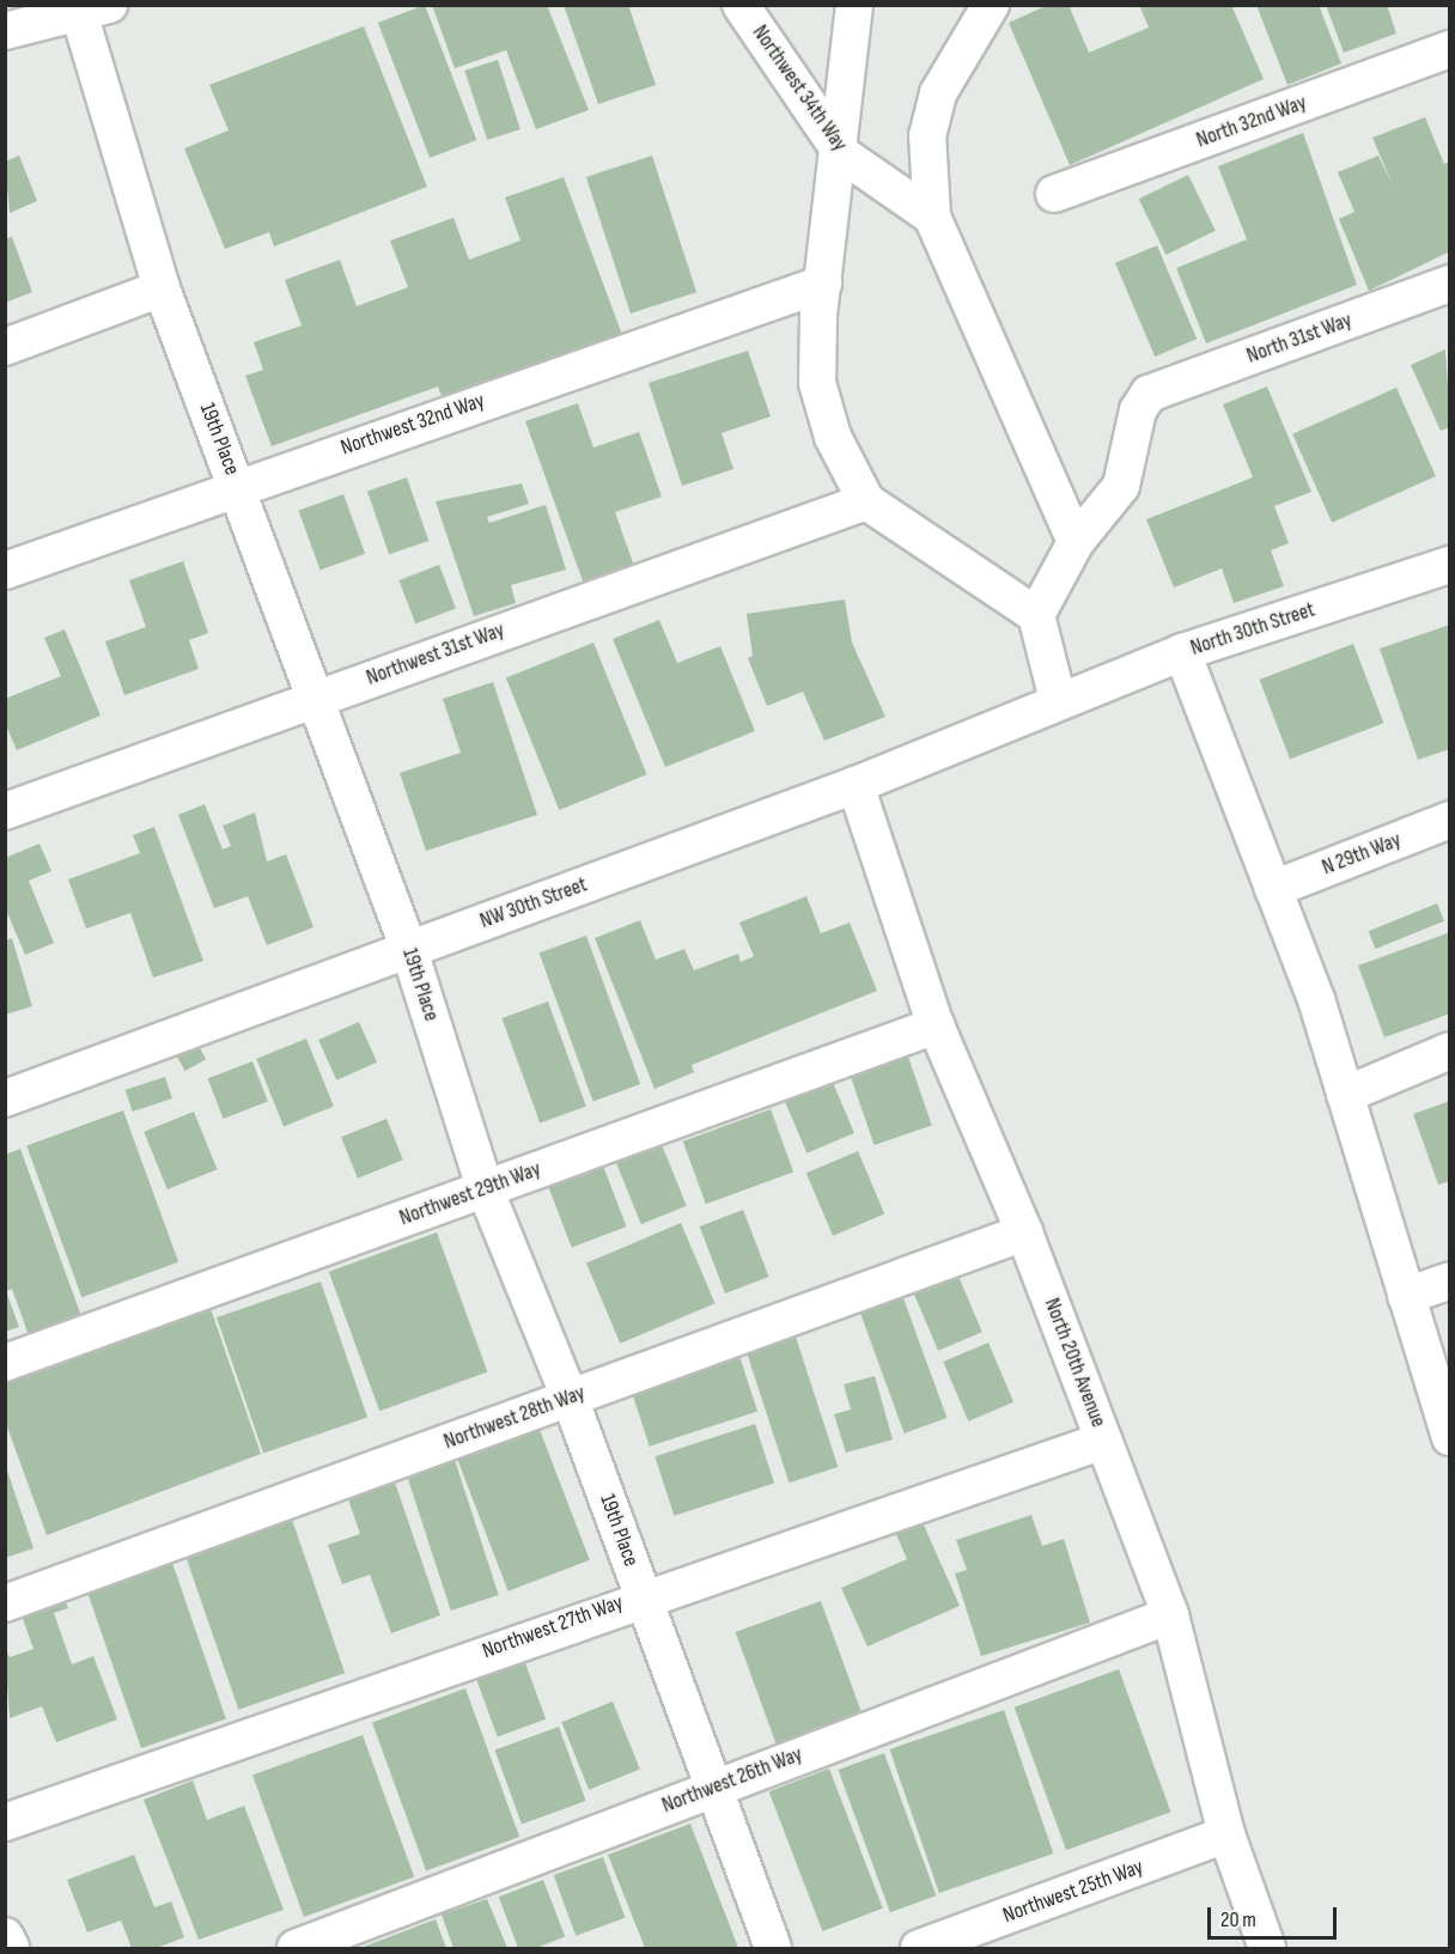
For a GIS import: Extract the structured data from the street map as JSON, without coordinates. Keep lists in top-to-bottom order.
{
  "streets": {
    "street": [
      "Northwest 34th Way",
      "North 32nd Way",
      "North 31st Way",
      "Northwest 32nd Way",
      "19th Place",
      "North 30th Street",
      "Northwest 31st Way",
      "N 29th Way",
      "NW 30th Street",
      "Northwest 29th Way",
      "North 20th Avenue",
      "Northwest 28th Way",
      "Northwest 27th Way",
      "Northwest 26th Way",
      "Northwest 25th Way"
    ]
  },
  "crossings": [
    ["Northwest 32nd Way", "19th Place"],
    ["19th Place", "Northwest 31st Way"],
    ["19th Place", "NW 30th Street"],
    ["19th Place", "Northwest 29th Way"],
    ["19th Place", "Northwest 28th Way"],
    ["19th Place", "Northwest 27th Way"],
    ["19th Place", "Northwest 26th Way"],
    ["North 30th Street", "NW 30th Street"],
    ["NW 30th Street", "North 20th Avenue"],
    ["Northwest 29th Way", "North 20th Avenue"],
    ["North 20th Avenue", "Northwest 28th Way"],
    ["North 20th Avenue", "Northwest 27th Way"],
    ["North 20th Avenue", "Northwest 26th Way"],
    ["North 20th Avenue", "Northwest 25th Way"]
  ],
  "scale_bar": "20 m"
}
